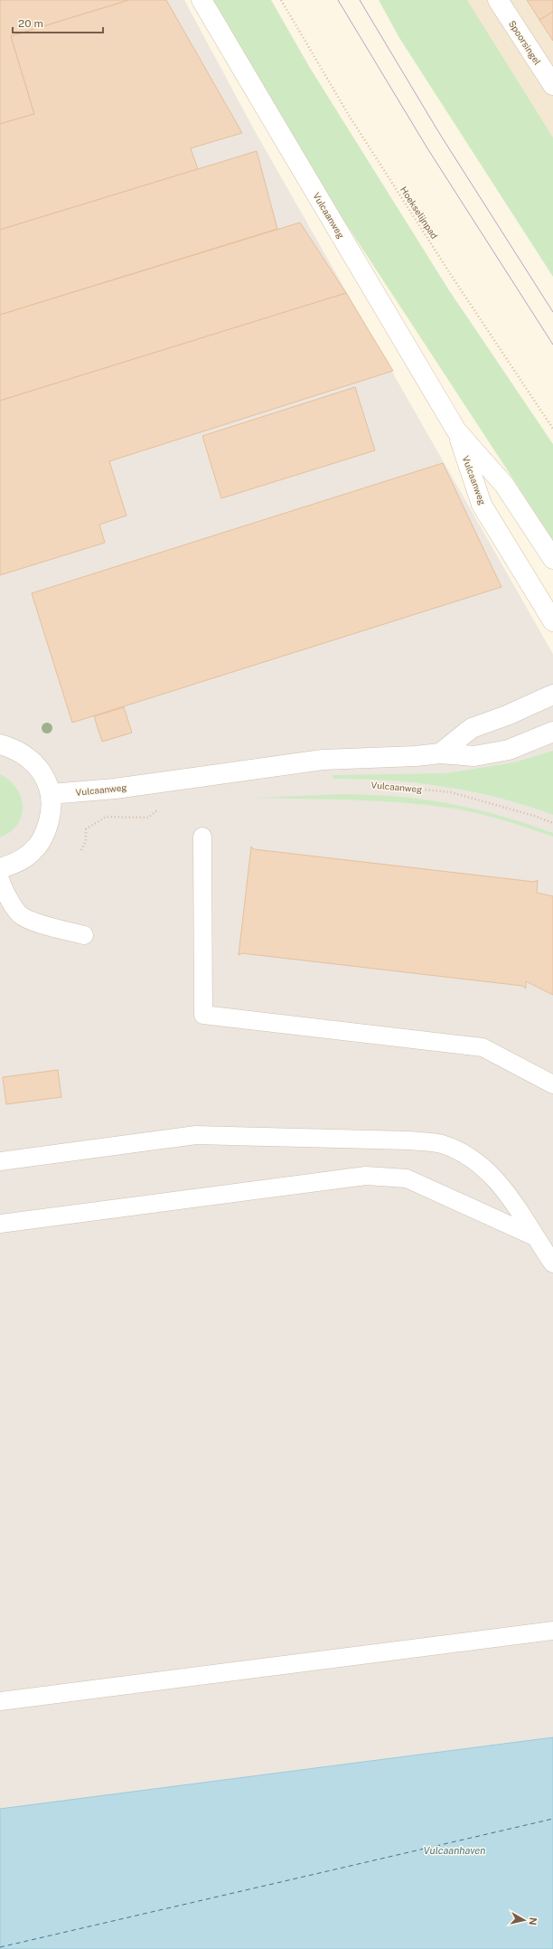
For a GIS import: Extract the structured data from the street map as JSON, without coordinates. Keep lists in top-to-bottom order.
{
  "streets": {
    "street": ["Spoorsingel", "Vulcaanweg"],
    "path": ["Hoekselijnpad"]
  },
  "water": ["Vulcaanhaven"],
  "scale_bar": "20 m",
  "north": "right"
}
